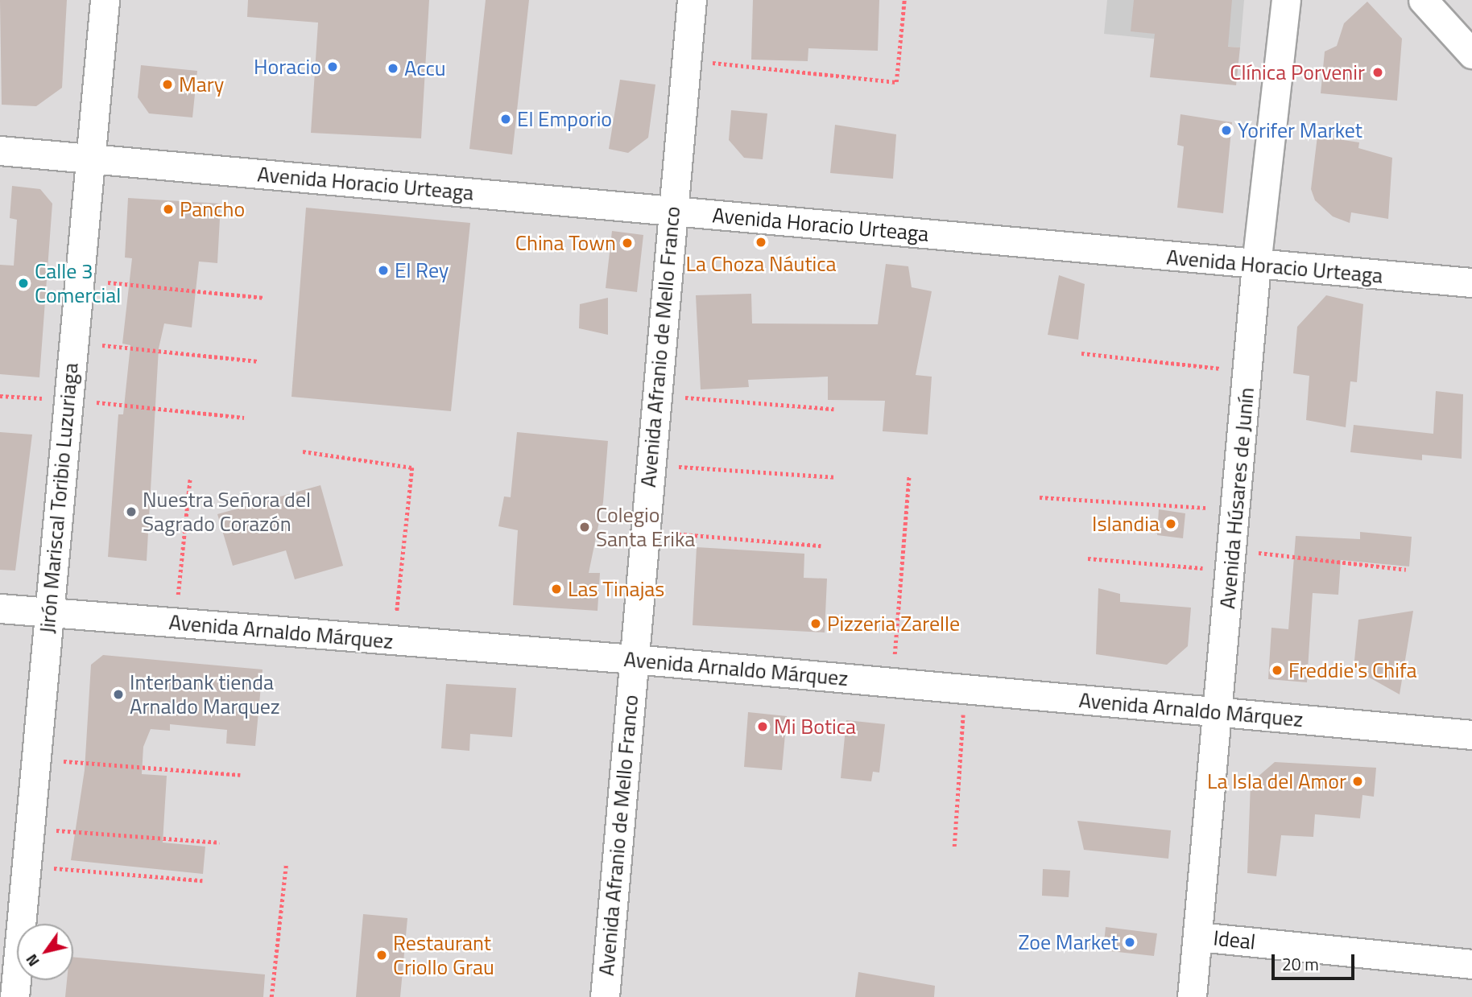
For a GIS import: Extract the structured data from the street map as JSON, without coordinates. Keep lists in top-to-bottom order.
{
  "streets": {
    "street": [
      "Avenida Horacio Urteaga",
      "Avenida Afranio de Mello Franco",
      "Jirón Mariscal Toribio Luzuriaga",
      "Avenida Húsares de Junín",
      "Avenida Arnaldo Márquez",
      "Ideal"
    ]
  },
  "crossings": [
    ["Avenida Horacio Urteaga", "Avenida Afranio de Mello Franco"],
    ["Avenida Horacio Urteaga", "Jirón Mariscal Toribio Luzuriaga"],
    ["Avenida Horacio Urteaga", "Avenida Húsares de Junín"],
    ["Avenida Afranio de Mello Franco", "Avenida Arnaldo Márquez"],
    ["Jirón Mariscal Toribio Luzuriaga", "Avenida Arnaldo Márquez"],
    ["Avenida Húsares de Junín", "Avenida Arnaldo Márquez"],
    ["Avenida Húsares de Junín", "Ideal"]
  ],
  "places": [
    "Horacio",
    "Accu",
    "Clínica Porvenir",
    "Mary",
    "El Emporio",
    "Yorifer Market",
    "Pancho",
    "La Choza Náutica",
    "China Town",
    "El Rey",
    "Calle 3 Comercial",
    "Nuestra Señora del Sagrado Corazón",
    "Islandia",
    "Colegio Santa Erika",
    "Las Tinajas",
    "Pizzeria Zarelle",
    "Freddie's Chifa",
    "Interbank tienda Arnaldo Marquez",
    "Mi Botica",
    "La Isla del Amor",
    "Zoe Market",
    "Restaurant Criollo Grau"
  ],
  "scale_bar": "20 m",
  "north": "bottom left"
}
